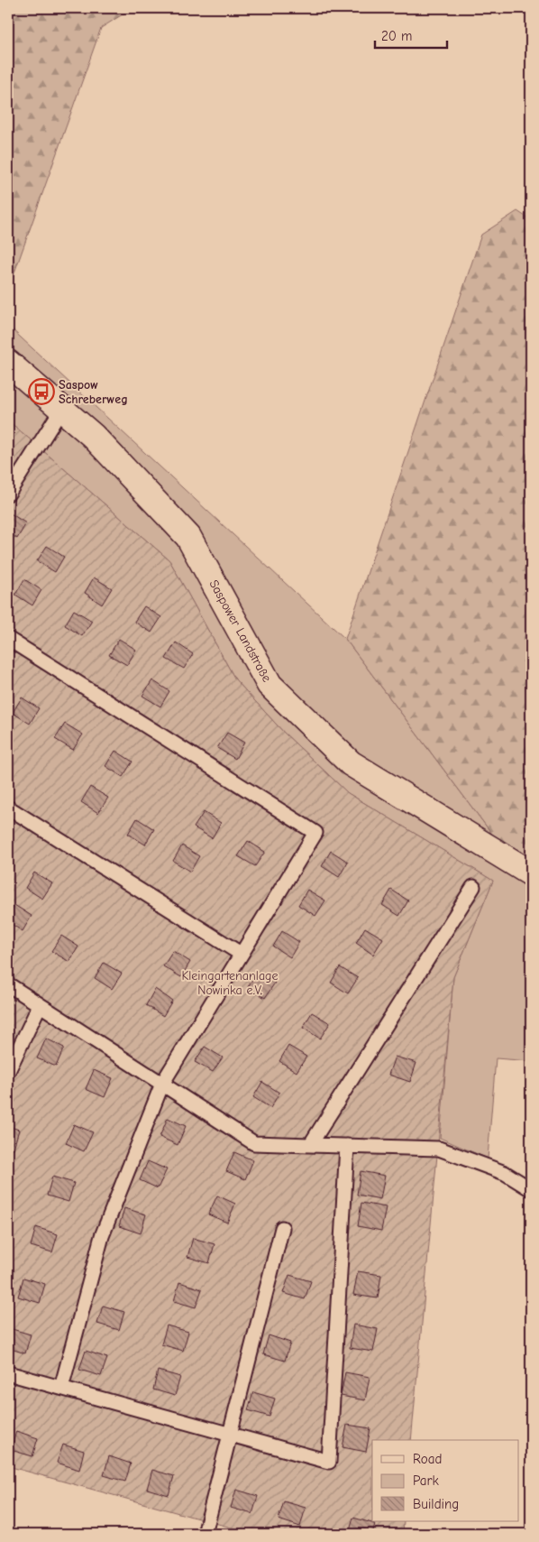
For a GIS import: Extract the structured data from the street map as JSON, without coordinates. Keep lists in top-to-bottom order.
{
  "streets": {
    "street": ["Saspower Landstraße"]
  },
  "parks": ["Kleingartenanlage Nowinka e.V."],
  "places": {
    "bus stop": ["Saspow Schreberweg"]
  },
  "legend": ["Road", "Park", "Building"],
  "scale_bar": "20 m"
}
